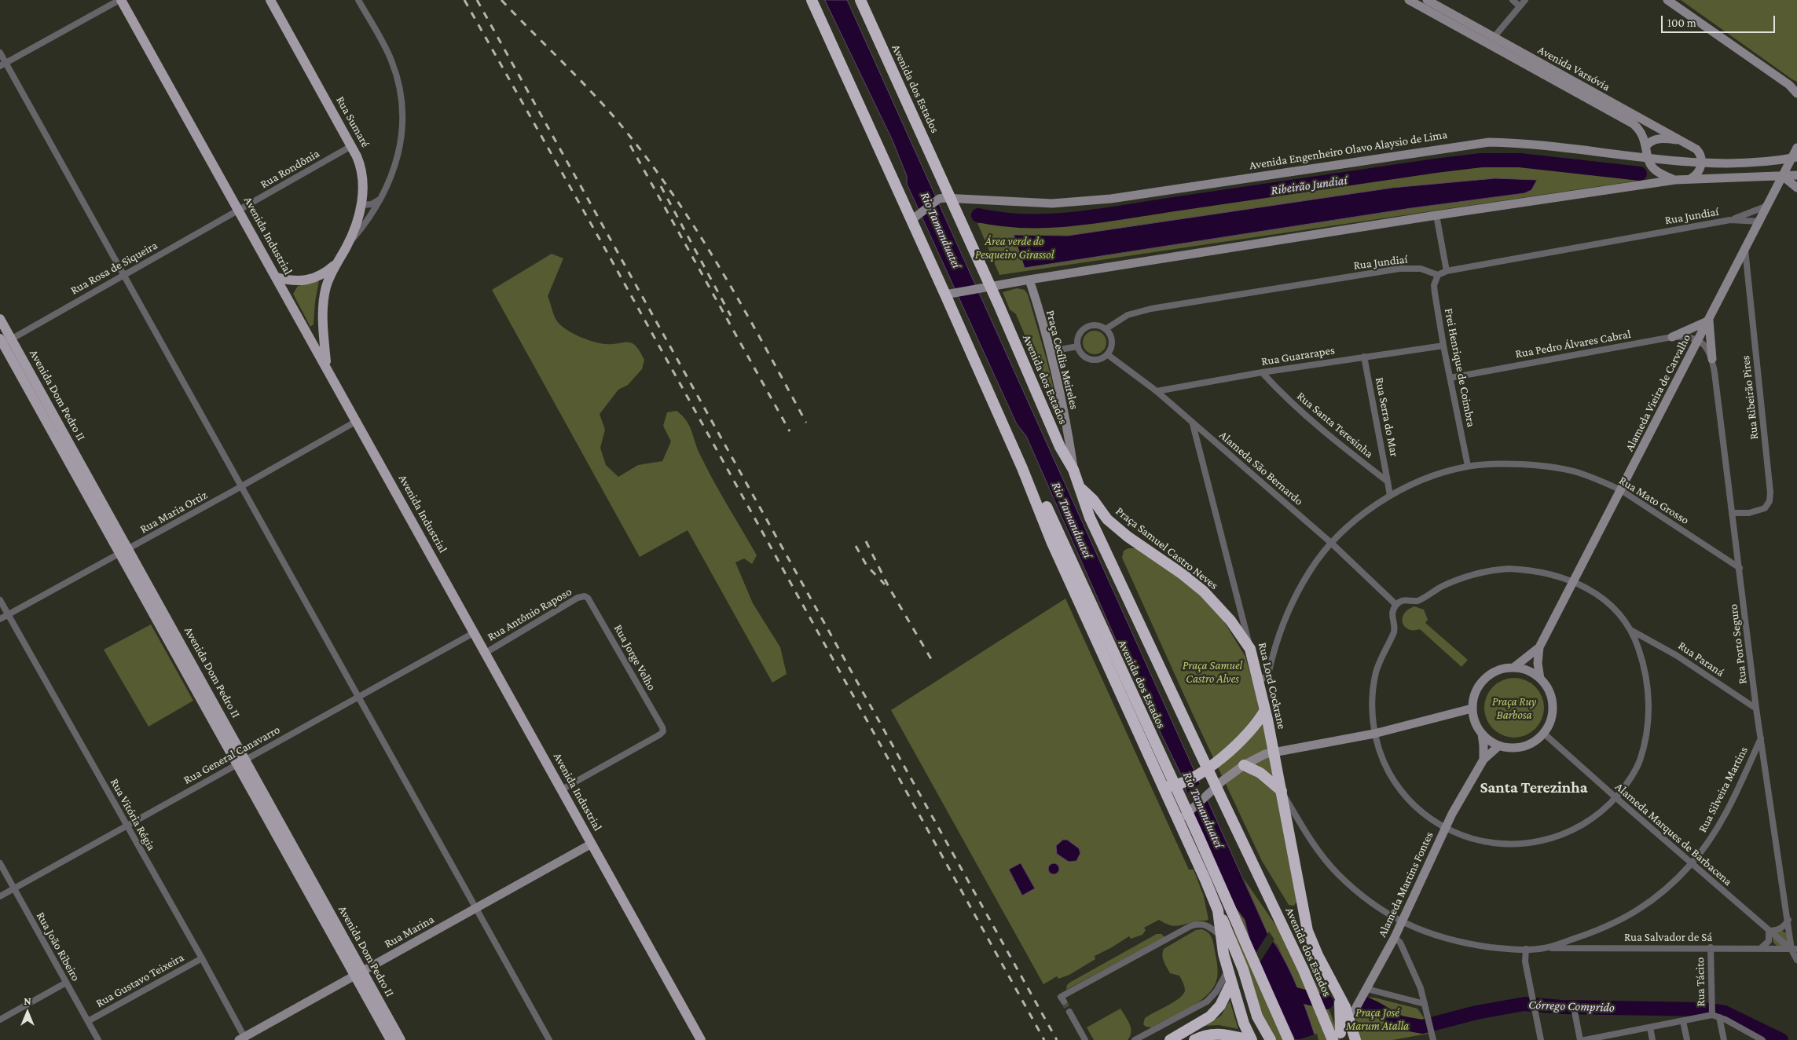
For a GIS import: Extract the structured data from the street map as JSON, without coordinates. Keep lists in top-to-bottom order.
{
  "streets": {
    "highway": ["Avenida dos Estados", "Praça Samuel Castro Neves", "Rua Lord Cockrane"],
    "main road": [
      "Avenida Varsóvia",
      "Rua Sumaré",
      "Avenida Engenheiro Olavo Alaysio de Lima",
      "Avenida Industrial",
      "Praça Cecília Meireles",
      "Alameda Vieira de Carvalho",
      "Avenida Dom Pedro II",
      "Alameda Martins Fontes",
      "Rua Marina"
    ],
    "street": [
      "Rua Rondônia",
      "Rua Jundiaí",
      "Rua Rosa de Siqueira",
      "Rua Pedro Álvares Cabral",
      "Rua Guararapes",
      "Frei Henrique de Coimbra",
      "Rua Ribeirão Pires",
      "Rua Serra do Mar",
      "Rua Santa Teresinha",
      "Alameda São Bernardo",
      "Rua Mato Grosso",
      "Rua Maria Ortiz",
      "Rua Antônio Raposo",
      "Rua Porto Seguro",
      "Rua Jorge Velho",
      "Rua Paraná",
      "Rua General Canavarro",
      "Rua Silveira Martins",
      "Rua Vitória Régia",
      "Alameda Marques de Barbacena",
      "Rua Salvador de Sá",
      "Rua João Ribeiro",
      "Rua Gustavo Teixeira",
      "Rua Tácito"
    ]
  },
  "crossings": [
    ["Avenida Varsóvia", "Avenida Engenheiro Olavo Alaysio de Lima"],
    ["Avenida dos Estados", "Avenida Engenheiro Olavo Alaysio de Lima"],
    ["Avenida dos Estados", "Praça Cecília Meireles"],
    ["Avenida dos Estados", "Praça Samuel Castro Neves"],
    ["Avenida dos Estados", "Rua Lord Cockrane"],
    ["Avenida dos Estados", "Alameda Martins Fontes"],
    ["Rua Sumaré", "Rua Rondônia"],
    ["Rua Sumaré", "Avenida Industrial"],
    ["Avenida Engenheiro Olavo Alaysio de Lima", "Alameda Vieira de Carvalho"],
    ["Rua Rondônia", "Avenida Industrial"],
    ["Rua Rondônia", "Rua Rosa de Siqueira"],
    ["Rua Jundiaí", "Frei Henrique de Coimbra"],
    ["Rua Jundiaí", "Alameda Vieira de Carvalho"],
    ["Rua Jundiaí", "Alameda São Bernardo"],
    ["Avenida Industrial", "Rua Rosa de Siqueira"],
    ["Avenida Industrial", "Rua Maria Ortiz"],
    ["Avenida Industrial", "Rua Antônio Raposo"],
    ["Avenida Industrial", "Rua Jorge Velho"],
    ["Avenida Industrial", "Rua General Canavarro"],
    ["Avenida Industrial", "Rua Marina"],
    ["Rua Rosa de Siqueira", "Avenida Dom Pedro II"],
    ["Rua Pedro Álvares Cabral", "Frei Henrique de Coimbra"],
    ["Rua Pedro Álvares Cabral", "Alameda Vieira de Carvalho"],
    ["Rua Pedro Álvares Cabral", "Rua Porto Seguro"],
    ["Rua Guararapes", "Frei Henrique de Coimbra"],
    ["Rua Guararapes", "Rua Serra do Mar"],
    ["Rua Guararapes", "Rua Santa Teresinha"],
    ["Rua Guararapes", "Alameda São Bernardo"],
    ["Frei Henrique de Coimbra", "Rua Mato Grosso"],
    ["Alameda Vieira de Carvalho", "Rua Ribeirão Pires"],
    ["Alameda Vieira de Carvalho", "Rua Mato Grosso"],
    ["Alameda Vieira de Carvalho", "Rua Porto Seguro"],
    ["Alameda Vieira de Carvalho", "Alameda Marques de Barbacena"],
    ["Alameda Vieira de Carvalho", "Alameda Martins Fontes"],
    ["Avenida Dom Pedro II", "Rua Maria Ortiz"],
    ["Avenida Dom Pedro II", "Rua General Canavarro"],
    ["Avenida Dom Pedro II", "Rua Marina"],
    ["Rua Ribeirão Pires", "Rua Porto Seguro"],
    ["Rua Serra do Mar", "Rua Santa Teresinha"],
    ["Alameda São Bernardo", "Rua Mato Grosso"],
    ["Alameda São Bernardo", "Rua Lord Cockrane"],
    ["Rua Mato Grosso", "Rua Porto Seguro"],
    ["Rua Mato Grosso", "Rua Lord Cockrane"],
    ["Rua Maria Ortiz", "Rua Vitória Régia"],
    ["Praça Samuel Castro Neves", "Rua Lord Cockrane"],
    ["Rua Antônio Raposo", "Rua Jorge Velho"],
    ["Rua Porto Seguro", "Rua Paraná"],
    ["Rua Porto Seguro", "Rua Silveira Martins"],
    ["Rua Porto Seguro", "Alameda Marques de Barbacena"],
    ["Rua Porto Seguro", "Rua Salvador de Sá"],
    ["Rua Lord Cockrane", "Rua Silveira Martins"],
    ["Rua General Canavarro", "Rua Vitória Régia"],
    ["Rua General Canavarro", "Rua João Ribeiro"],
    ["Rua Silveira Martins", "Alameda Marques de Barbacena"],
    ["Rua Silveira Martins", "Alameda Martins Fontes"],
    ["Rua Silveira Martins", "Rua Salvador de Sá"],
    ["Rua Vitória Régia", "Rua Marina"],
    ["Rua Vitória Régia", "Rua Gustavo Teixeira"],
    ["Alameda Marques de Barbacena", "Alameda Martins Fontes"],
    ["Alameda Marques de Barbacena", "Rua Salvador de Sá"],
    ["Rua Salvador de Sá", "Rua Tácito"],
    ["Rua João Ribeiro", "Rua Gustavo Teixeira"]
  ],
  "districts": ["Santa Terezinha"],
  "water": ["Ribeirão Jundiaí", "Rio Tamanduateí", "Córrego Comprido"],
  "parks": [
    "Área verde do Pesqueiro Girassol",
    "Praça Samuel Castro Alves",
    "Praça Ruy Barbosa",
    "Praça José Marum Atalla"
  ],
  "scale_bar": "100 m",
  "north": "top"
}
